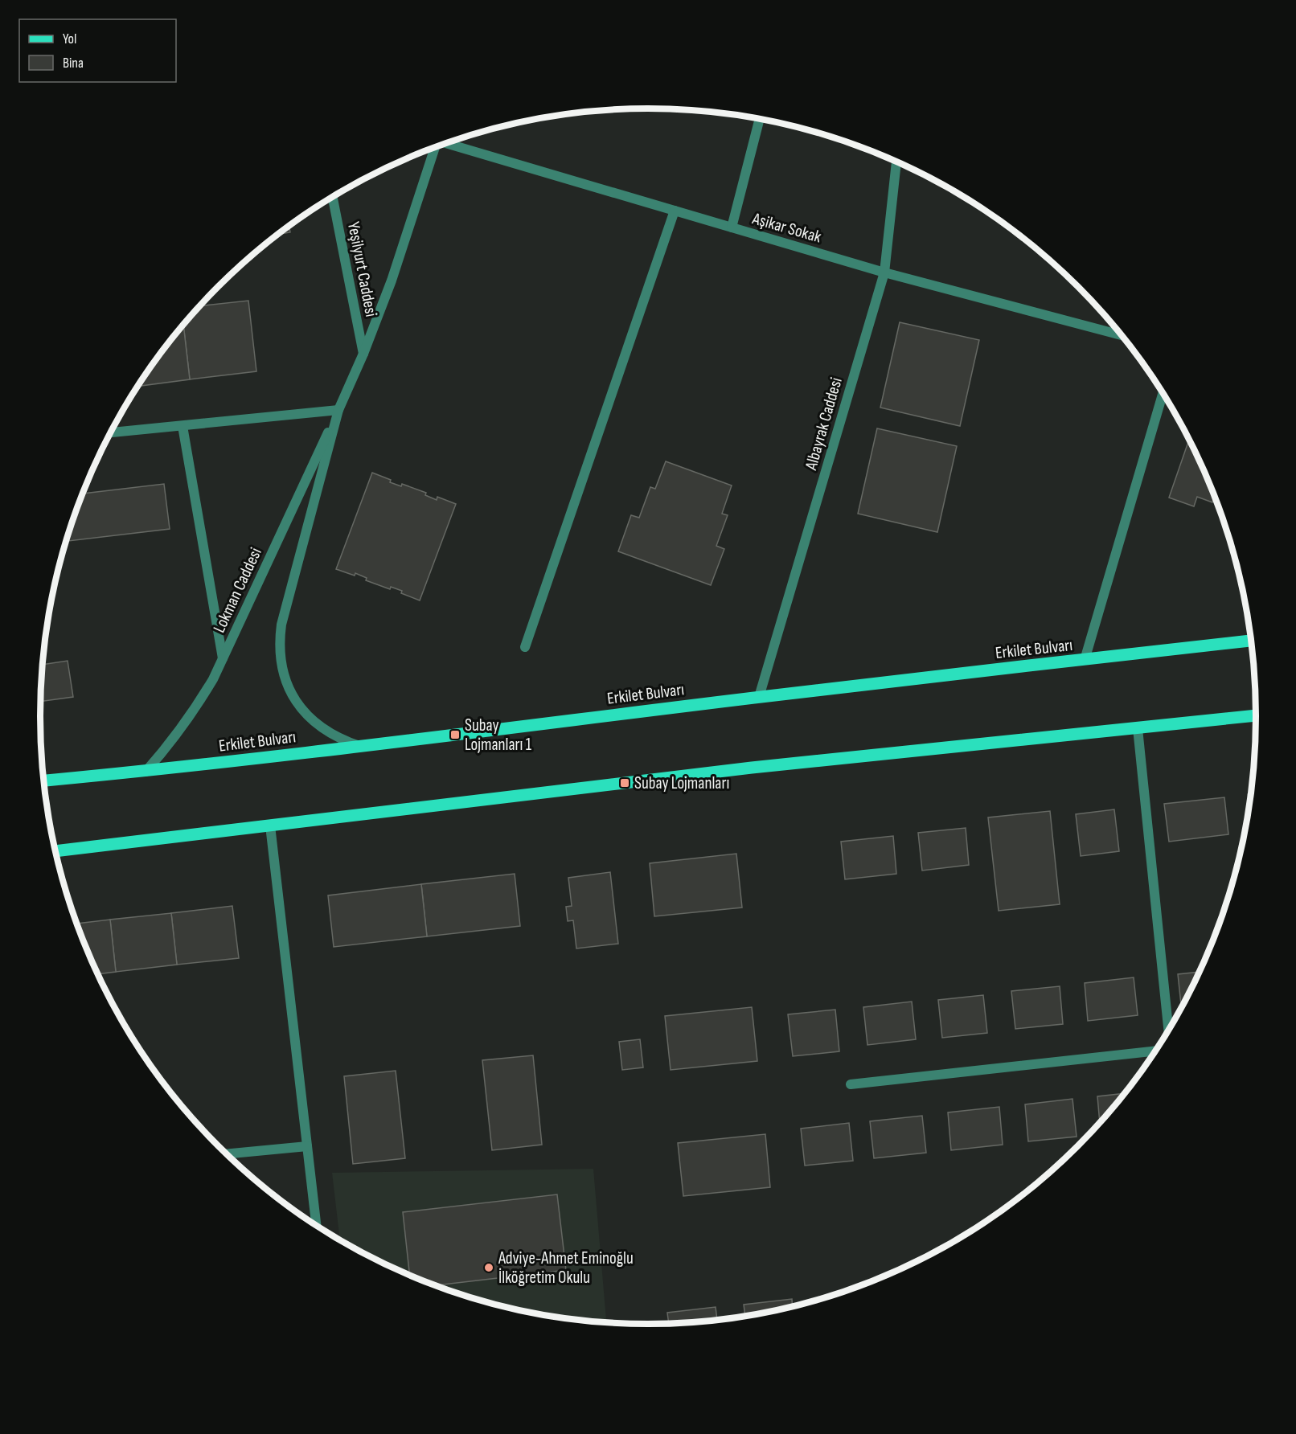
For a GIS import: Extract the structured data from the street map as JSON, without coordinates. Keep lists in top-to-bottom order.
{
  "streets": {
    "main road": ["Erkilet Bulvarı"],
    "street": [
      "Aşikar Sokak",
      "Yeşilyurt Caddesi",
      "Albayrak Caddesi",
      "Lokman Caddesi"
    ]
  },
  "crossings": [
    ["Aşikar Sokak", "Albayrak Caddesi"],
    ["Albayrak Caddesi", "Erkilet Bulvarı"],
    ["Lokman Caddesi", "Erkilet Bulvarı"]
  ],
  "places": {
    "transit": ["Subay Lojmanları 1", "Subay Lojmanları"],
    "other": ["Adviye-Ahmet Eminoğlu İlköğretim Okulu"]
  },
  "legend": ["Yol", "Bina"]
}
